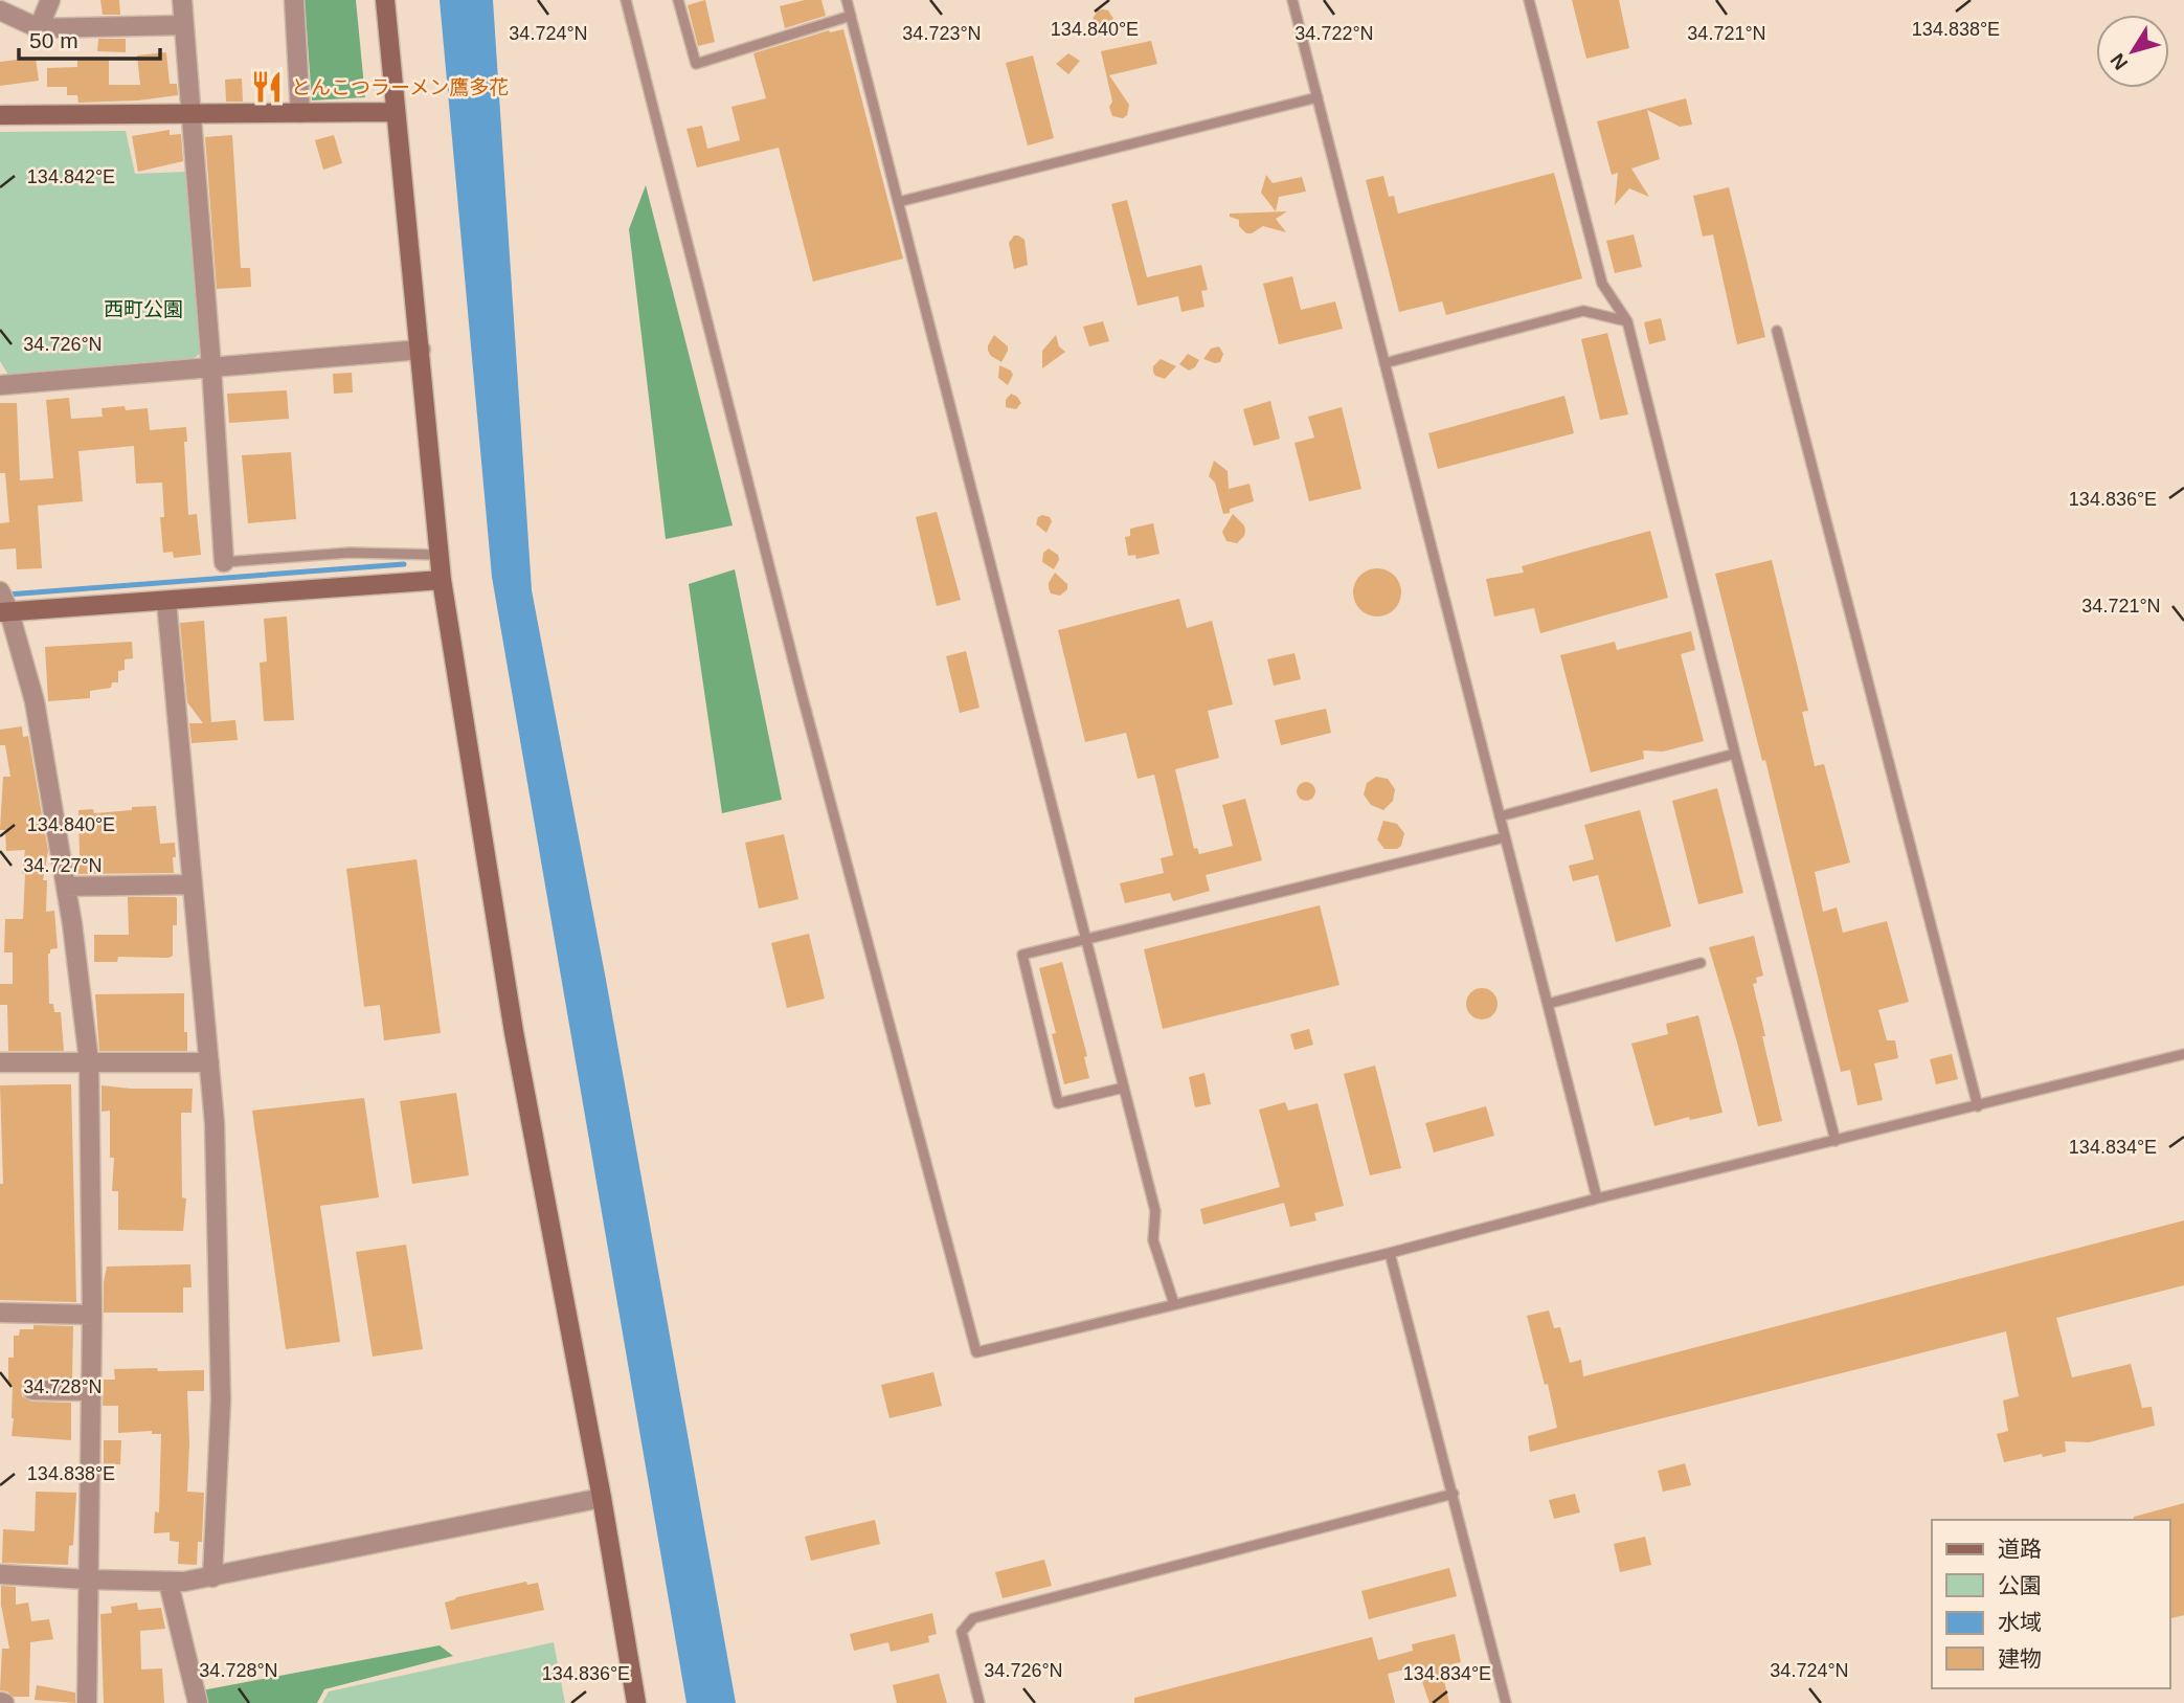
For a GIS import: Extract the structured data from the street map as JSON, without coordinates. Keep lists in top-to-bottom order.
{
  "parks": ["西町公園"],
  "places": {
    "restaurant": ["とんこつラーメン鷹多花"]
  },
  "legend": [
    "道路",
    "公園",
    "水域",
    "建物"
  ],
  "scale_bar": "50 m",
  "north": "bottom left",
  "coordinates": [
    "134.840°E",
    "134.838°E",
    "34.724°N",
    "34.723°N",
    "34.722°N",
    "34.721°N",
    "134.842°E",
    "34.726°N",
    "134.836°E",
    "34.727°N",
    "134.834°E",
    "34.728°N"
  ]
}
